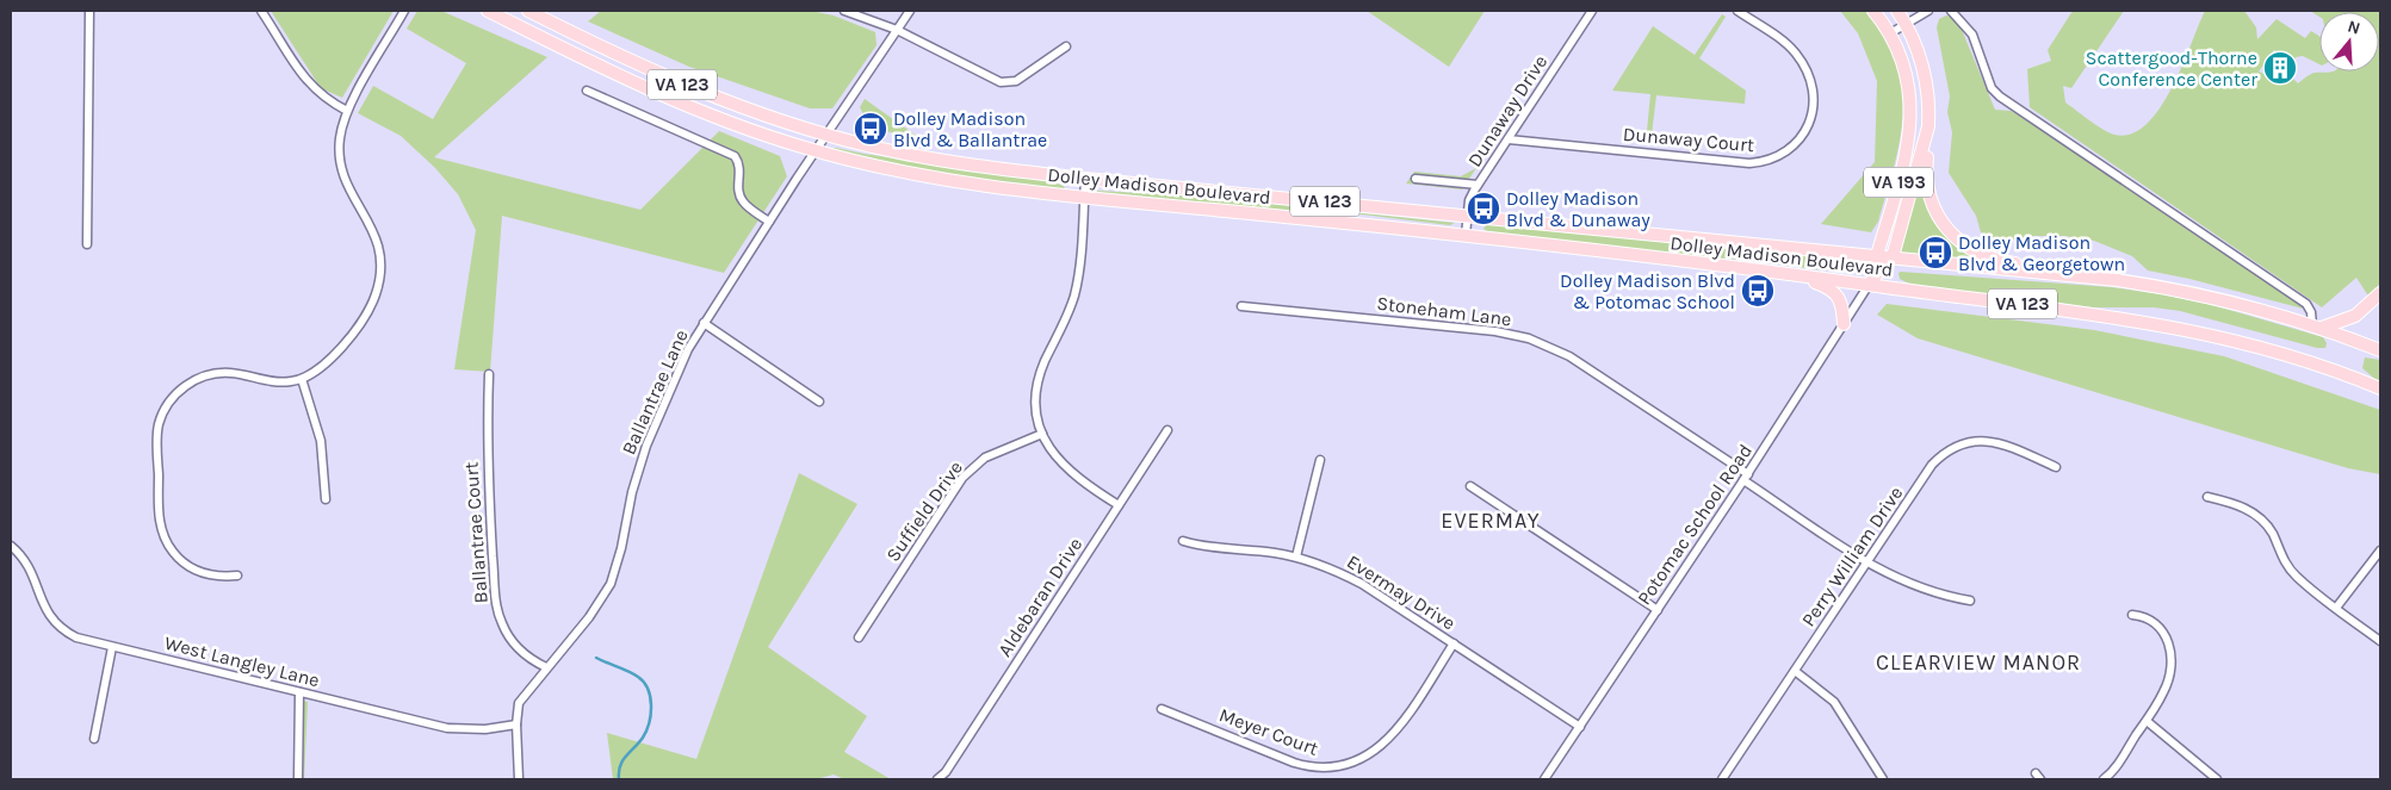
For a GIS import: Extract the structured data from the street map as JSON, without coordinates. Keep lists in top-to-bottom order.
{
  "streets": {
    "main road": ["VA 123", "VA 193", "Dolley Madison Boulevard"],
    "street": [
      "Dunaway Drive",
      "Dunaway Court",
      "Stoneham Lane",
      "Ballantrae Lane",
      "Suffield Drive",
      "Potomac School Road",
      "Ballantrae Court",
      "Perry William Drive",
      "Evermay Drive",
      "Aldebaran Drive",
      "West Langley Lane",
      "Meyer Court"
    ]
  },
  "crossings": [
    ["Dunaway Drive", "Dunaway Court"],
    ["Dunaway Drive", "Dolley Madison Boulevard"],
    ["VA 193", "Dolley Madison Boulevard"],
    ["VA 193", "Potomac School Road"],
    ["Dolley Madison Boulevard", "Ballantrae Lane"],
    ["Dolley Madison Boulevard", "Potomac School Road"],
    ["Stoneham Lane", "Potomac School Road"],
    ["Stoneham Lane", "Perry William Drive"],
    ["Ballantrae Lane", "Ballantrae Court"],
    ["Ballantrae Lane", "West Langley Lane"],
    ["Potomac School Road", "Evermay Drive"],
    ["Evermay Drive", "Meyer Court"]
  ],
  "districts": ["EVERMAY", "CLEARVIEW MANOR"],
  "places": {
    "building": ["Scattergood-Thorne Conference Center"],
    "bus stop": [
      "Dolley Madison Blvd & Ballantrae",
      "Dolley Madison Blvd & Dunaway",
      "Dolley Madison Blvd & Georgetown",
      "Dolley Madison Blvd & Potomac School"
    ]
  },
  "north": "top"
}
